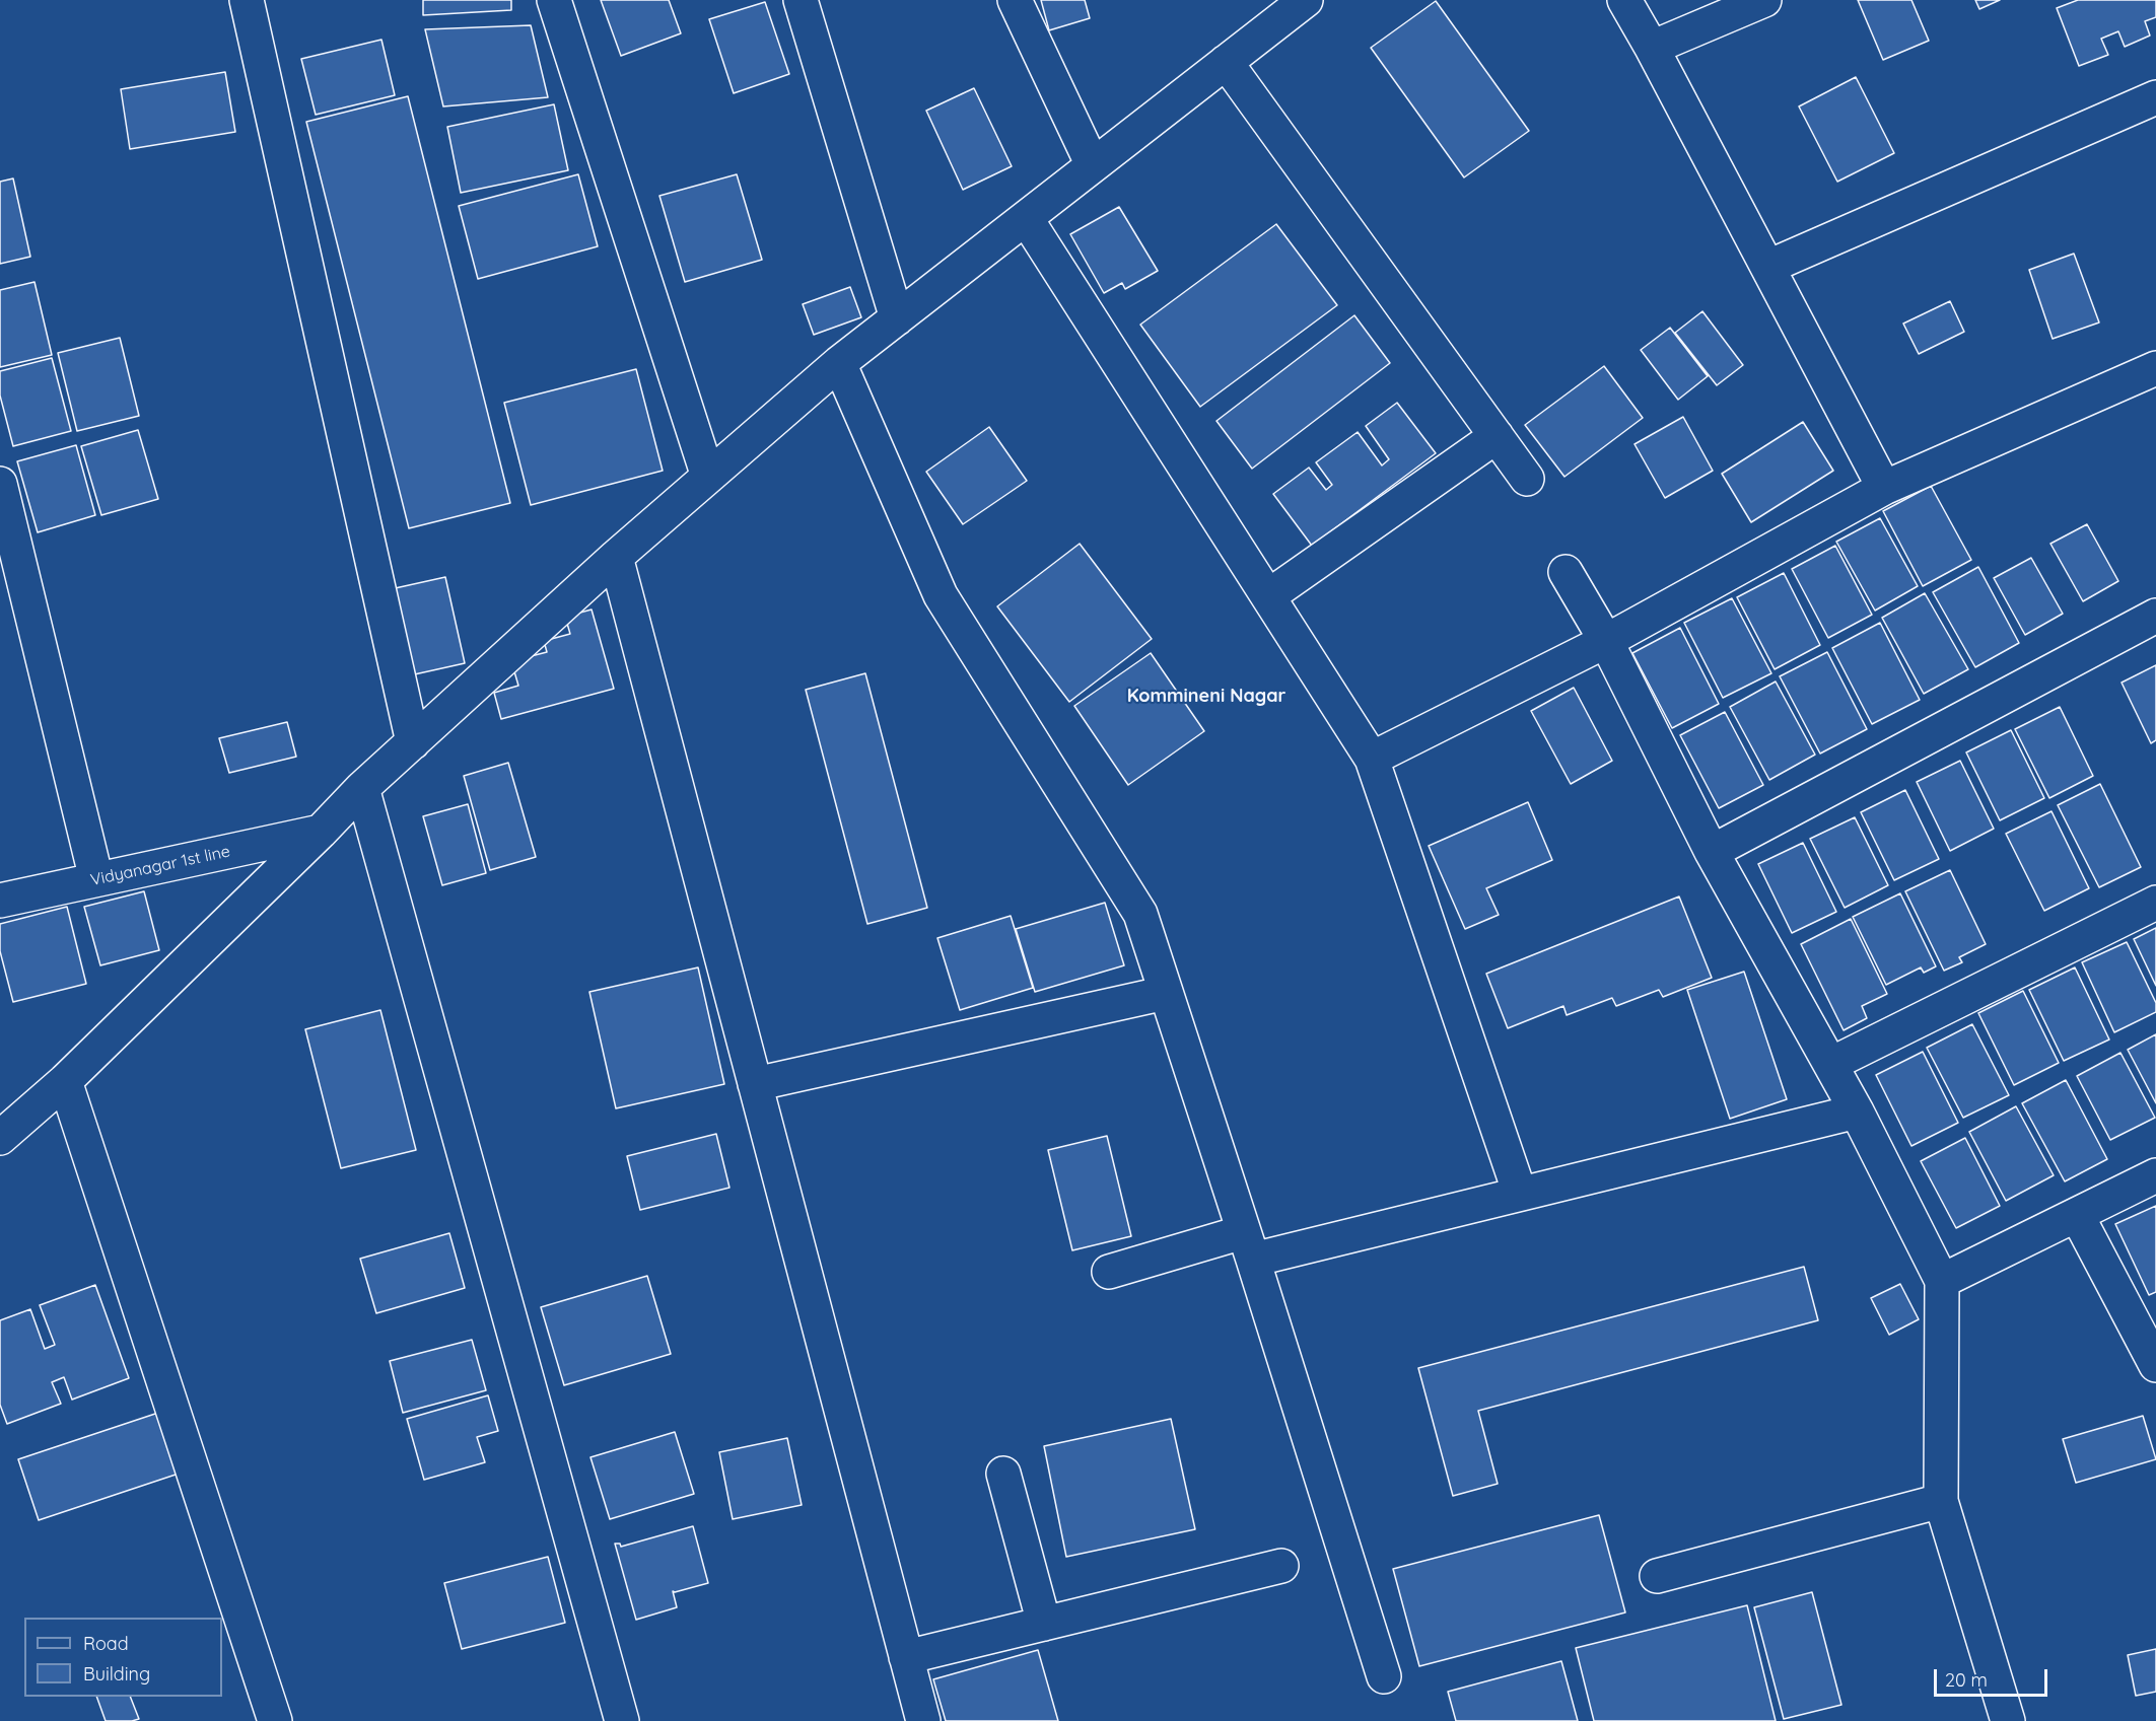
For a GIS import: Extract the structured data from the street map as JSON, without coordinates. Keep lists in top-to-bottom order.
{
  "streets": {
    "street": ["Vidyanagar 1st line"]
  },
  "districts": ["Kommineni Nagar"],
  "legend": ["Road", "Building"],
  "scale_bar": "20 m"
}
